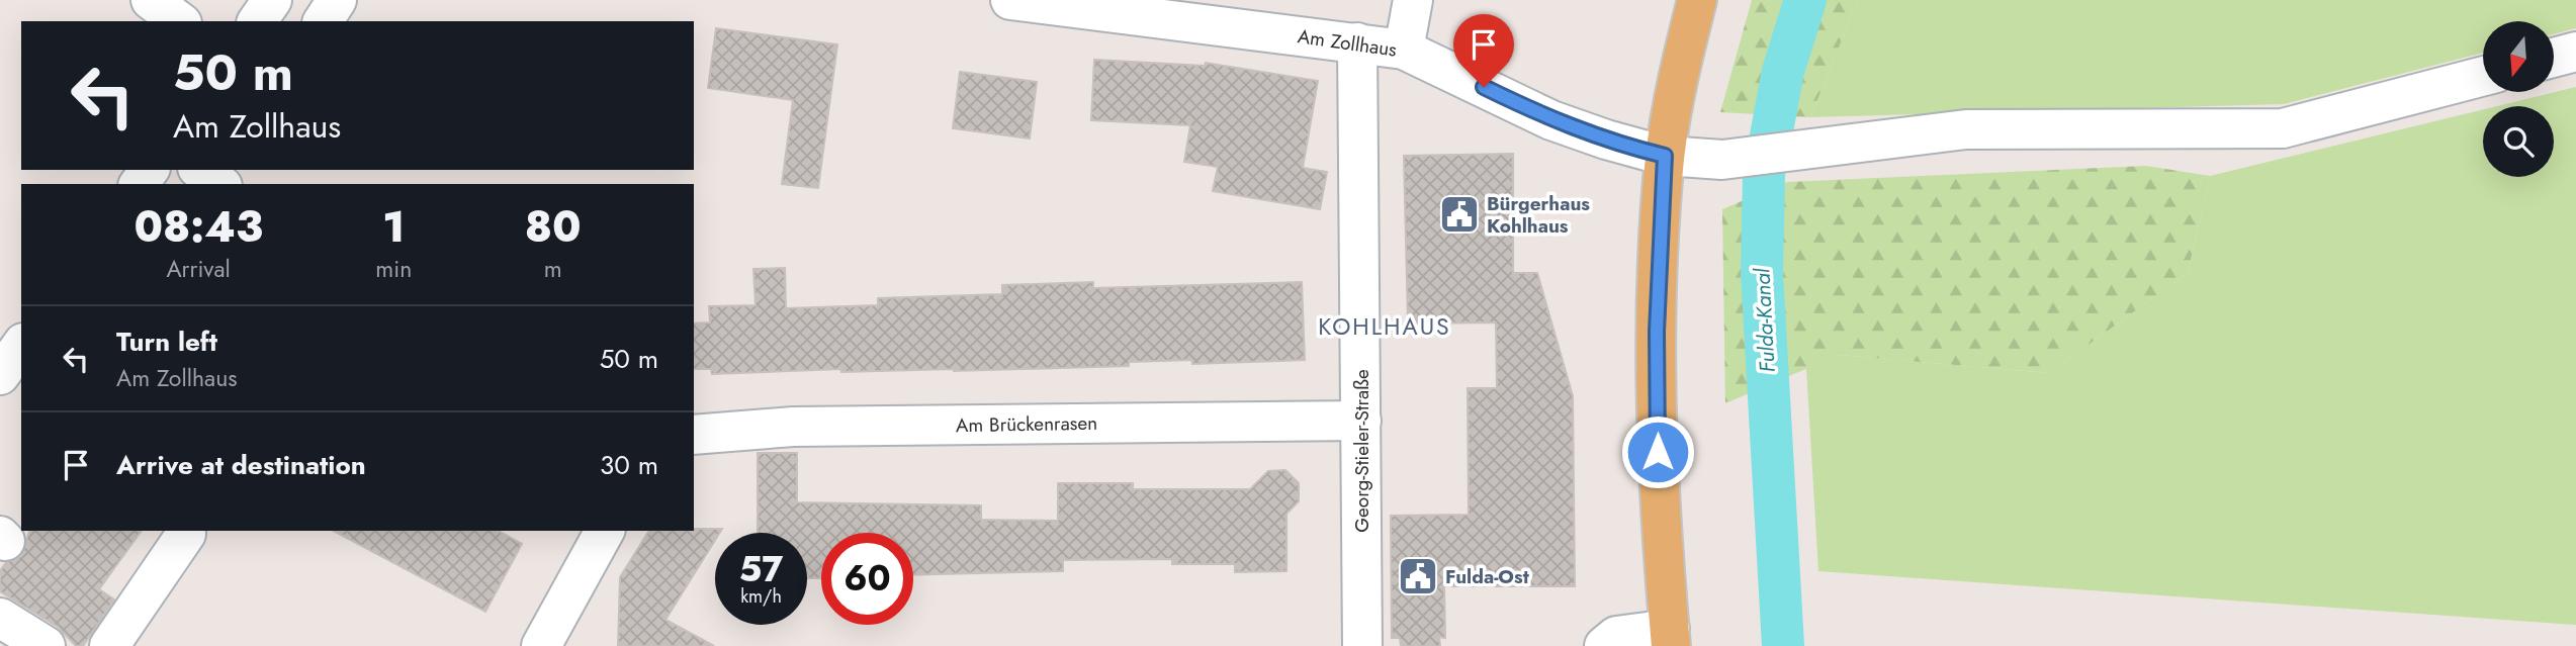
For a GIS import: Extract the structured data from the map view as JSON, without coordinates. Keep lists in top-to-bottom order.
{
  "streets": {
    "street": ["Am Zollhaus", "Am Brückenrasen", "Georg-Stieler-Straße"]
  },
  "crossings": [
    ["Am Zollhaus", "Georg-Stieler-Straße"],
    ["Am Brückenrasen", "Georg-Stieler-Straße"]
  ],
  "districts": ["KOHLHAUS"],
  "water": ["Fulda-Kanal"],
  "places": {
    "public building": ["Bürgerhaus Kohlhaus", "Fulda-Ost"]
  },
  "north": "bottom",
  "page": {
    "turn": ["50 m", "Am Zollhaus"],
    "eta": [
      "08:43",
      "Arrival",
      "1",
      "min",
      "80",
      "m"
    ],
    "list": [
      {
        "name": "Turn left",
        "note": "Am Zollhaus",
        "value": "50 m"
      },
      {
        "name": "Arrive at destination",
        "value": "30 m"
      }
    ],
    "speed": "57 km/h",
    "limit": "60"
  }
}
